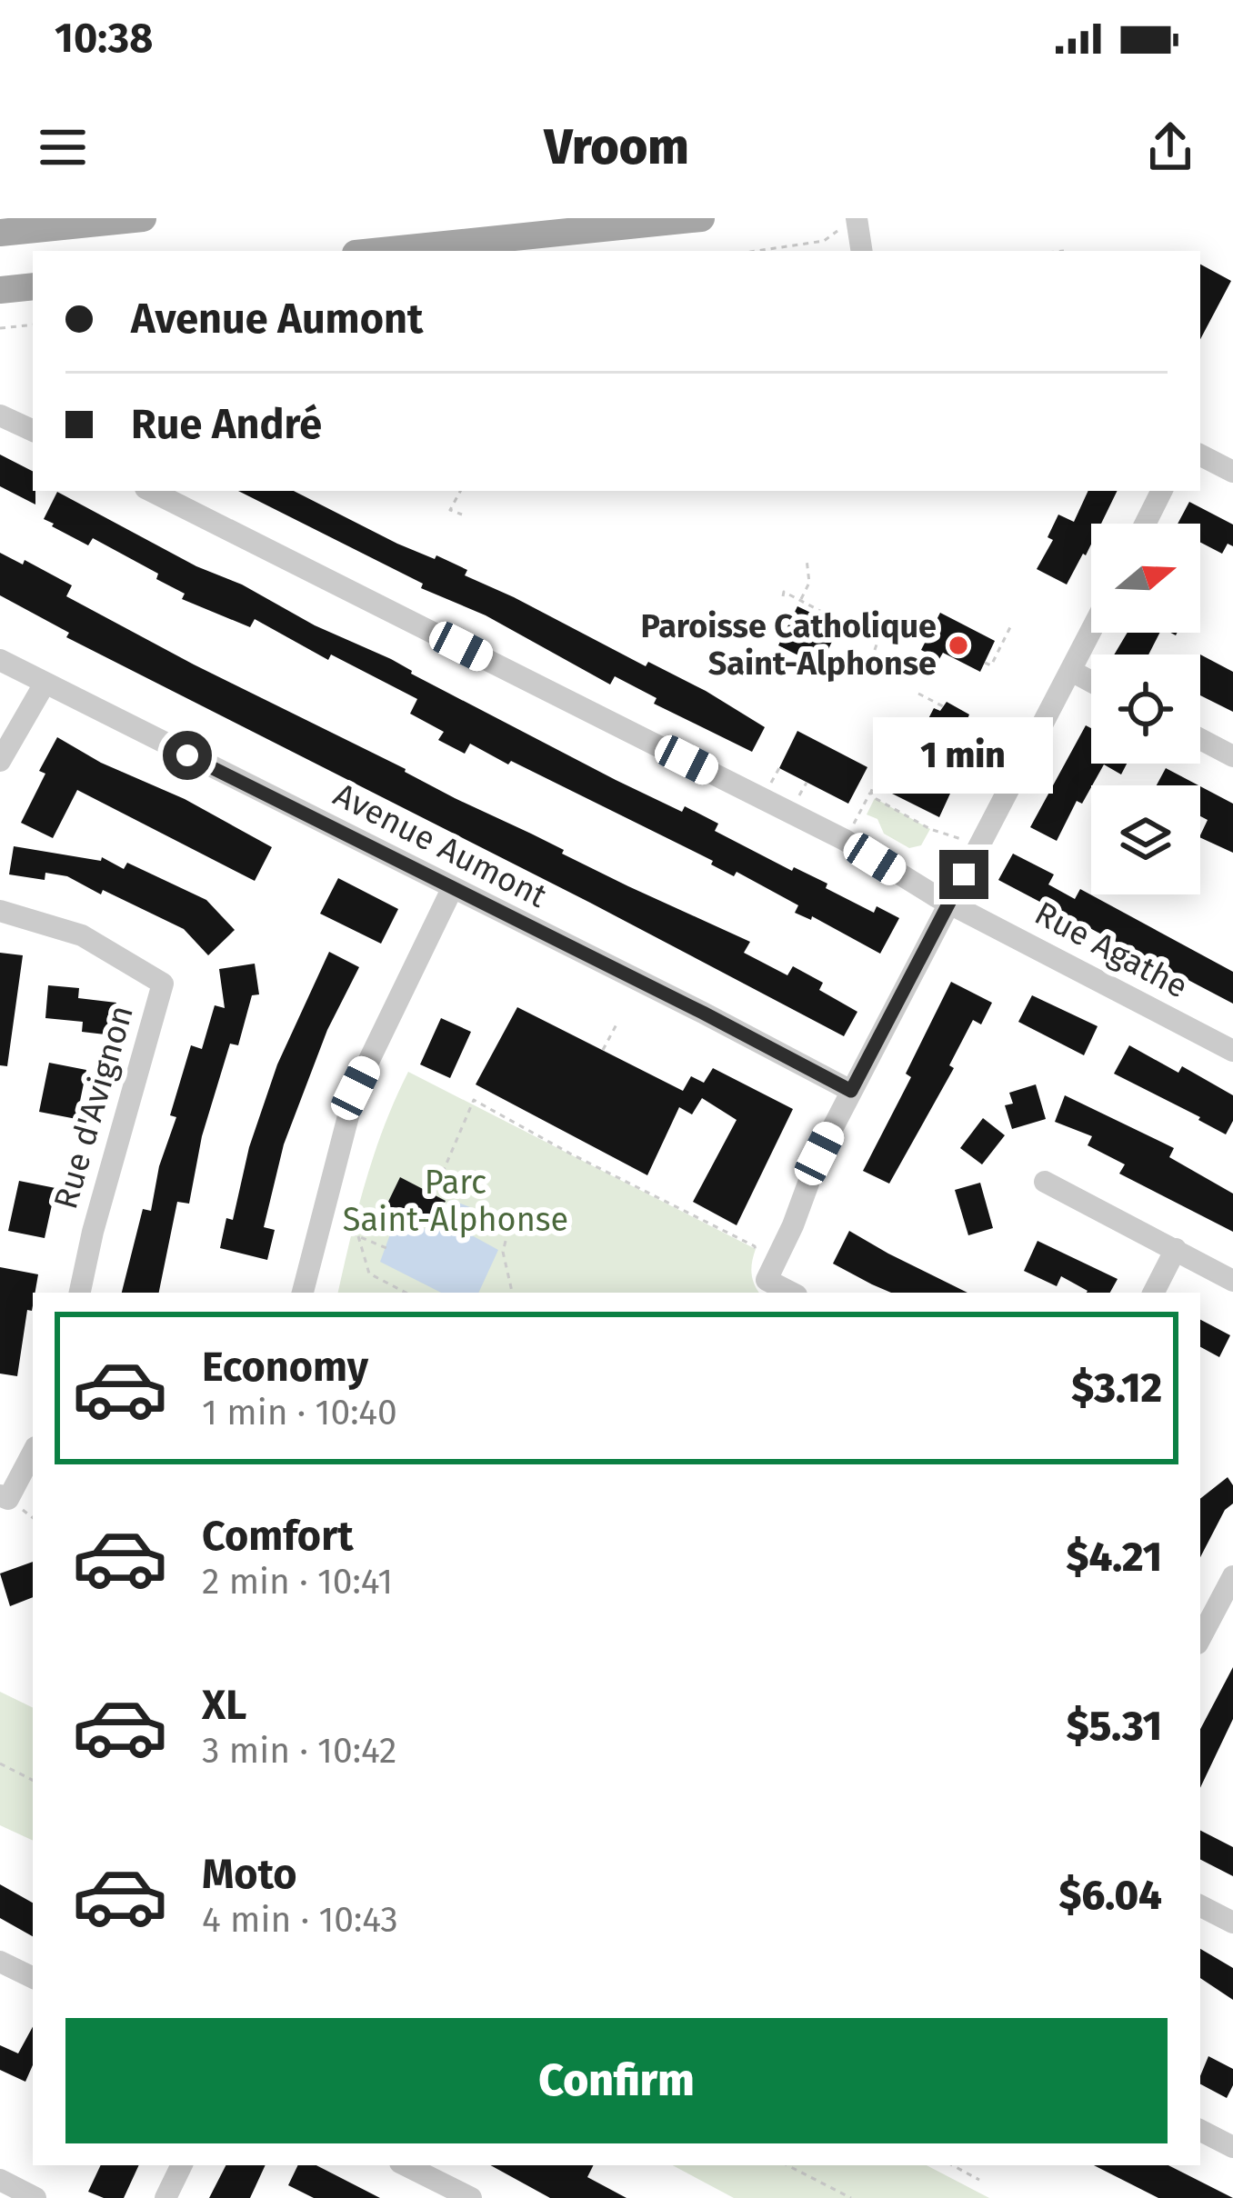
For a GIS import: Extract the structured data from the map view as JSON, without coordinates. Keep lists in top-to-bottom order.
{
  "streets": {
    "street": ["Avenue Aumont", "Rue Agathe", "Rue d'Avignon"]
  },
  "parks": ["Parc Saint-Alphonse"],
  "places": ["Paroisse Catholique Saint-Alphonse"],
  "north": "right",
  "page": {
    "status": "10:38",
    "header": "Vroom",
    "banner": ["Avenue Aumont", "Rue André"],
    "bubble": "1 min",
    "list": [
      {
        "name": "Economy",
        "note": "1 min · 10:40",
        "value": "$3.12"
      },
      {
        "name": "Comfort",
        "note": "2 min · 10:41",
        "value": "$4.21"
      },
      {
        "name": "XL",
        "note": "3 min · 10:42",
        "value": "$5.31"
      },
      {
        "name": "Moto",
        "note": "4 min · 10:43",
        "value": "$6.04"
      }
    ],
    "buttons": "Confirm"
  }
}
